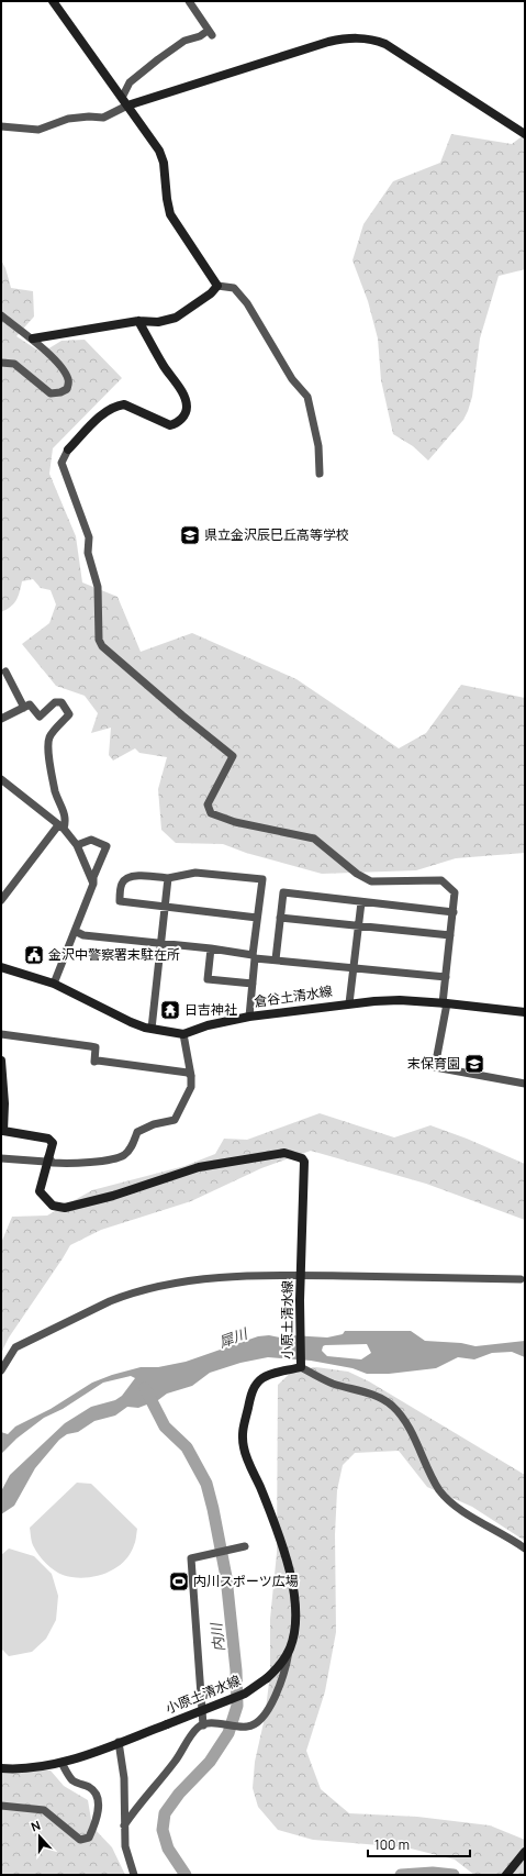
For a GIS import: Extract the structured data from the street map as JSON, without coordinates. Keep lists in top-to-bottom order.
{
  "streets": {
    "main road": ["倉谷土清水線", "小原土清水線"]
  },
  "water": ["犀川", "内川"],
  "places": {
    "school or university": ["県立金沢辰巳丘高等学校", "末保育園"],
    "public building": ["金沢中警察署末駐在所"],
    "temple": ["日吉神社"],
    "sports": ["内川スポーツ広場"]
  },
  "scale_bar": "100 m",
  "north": "top"
}
